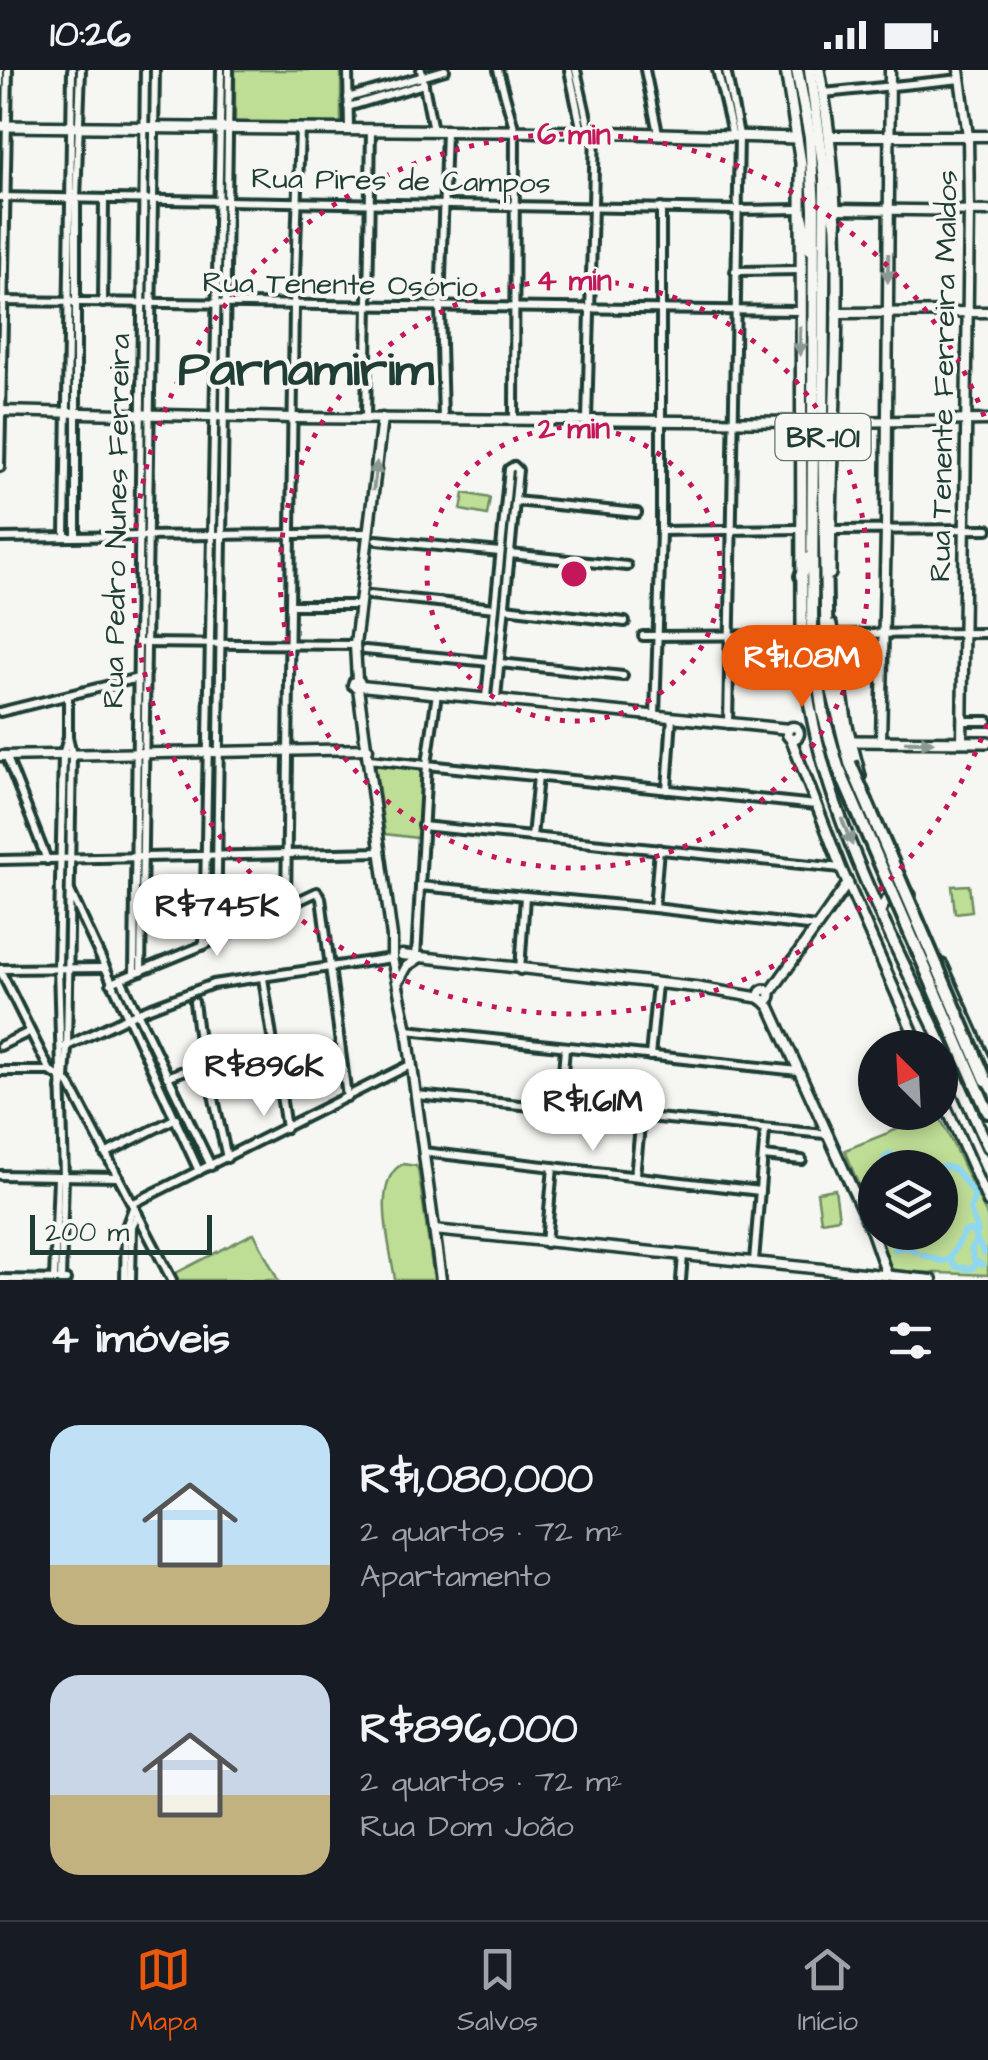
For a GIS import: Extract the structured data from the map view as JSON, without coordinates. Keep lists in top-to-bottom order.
{
  "streets": {
    "highway": ["BR-101"],
    "street": [
      "Rua Pires de Campos",
      "Rua Tenente Osório",
      "Rua Tenente Ferreira Maldos",
      "Rua Pedro Nunes Ferreira"
    ]
  },
  "crossings": [
    ["Rua Pires de Campos", "Rua Pedro Nunes Ferreira"],
    ["Rua Tenente Osório", "Rua Pedro Nunes Ferreira"]
  ],
  "districts": ["Parnamirim"],
  "scale_bar": "200 m",
  "north": "top left",
  "page": {
    "status": "10:26",
    "price": [
      "R$1.08M",
      "R$745K",
      "R$896K",
      "R$1.61M"
    ],
    "scale": "200 m",
    "heading": "4 imóveis",
    "list": [
      {
        "name": "R$1,080,000",
        "note": "2 quartos · 72 m² · Apartamento"
      },
      {
        "name": "R$896,000",
        "note": "2 quartos · 72 m² · Rua Dom João"
      }
    ],
    "tabs": ["Mapa", "Salvos", "Início"]
  },
  "rings": ["6 min", "4 min", "2 min"]
}
